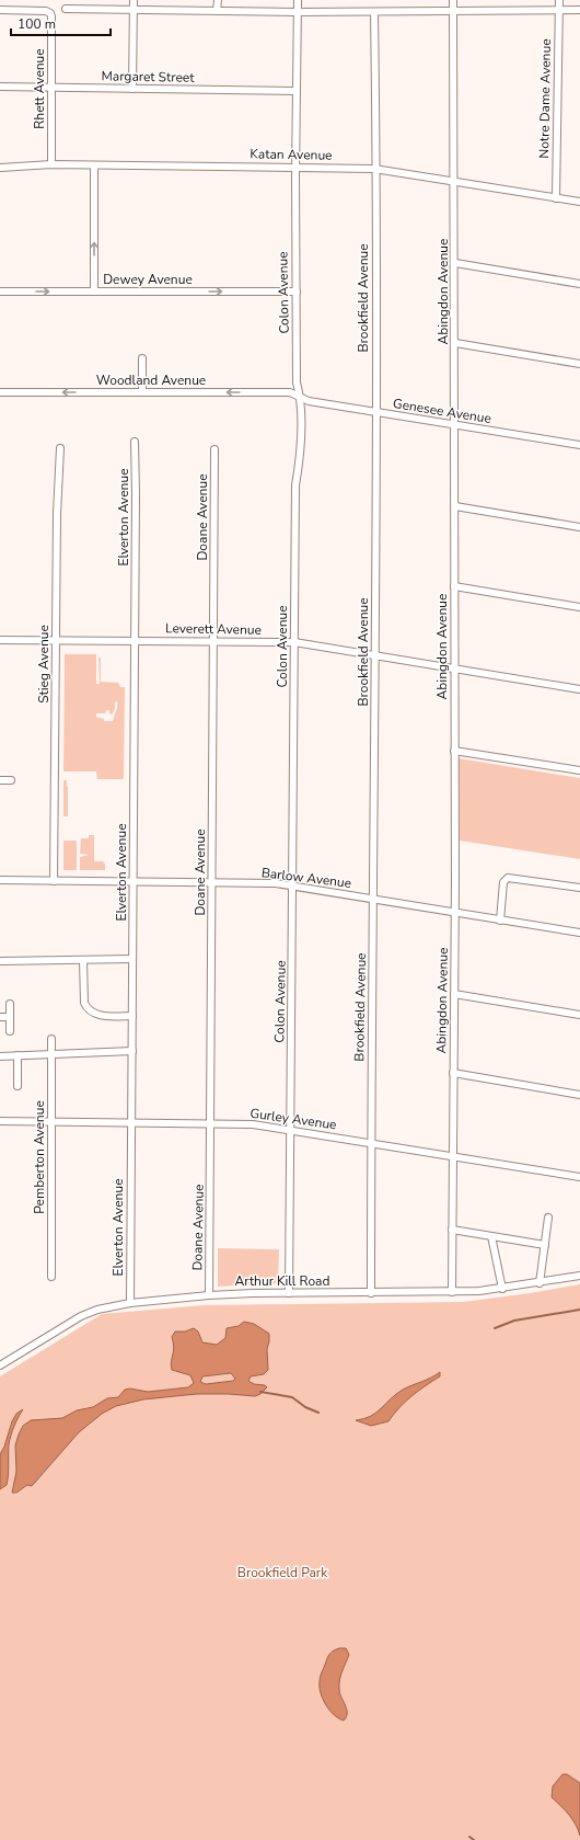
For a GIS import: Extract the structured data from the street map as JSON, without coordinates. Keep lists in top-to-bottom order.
{
  "streets": {
    "street": [
      "Margaret Street",
      "Rhett Avenue",
      "Notre Dame Avenue",
      "Katan Avenue",
      "Dewey Avenue",
      "Abingdon Avenue",
      "Colon Avenue",
      "Brookfield Avenue",
      "Woodland Avenue",
      "Genesee Avenue",
      "Elverton Avenue",
      "Doane Avenue",
      "Leverett Avenue",
      "Stieg Avenue",
      "Barlow Avenue",
      "Gurley Avenue",
      "Pemberton Avenue",
      "Arthur Kill Road"
    ]
  },
  "crossings": [
    ["Margaret Street", "Rhett Avenue"],
    ["Margaret Street", "Colon Avenue"],
    ["Rhett Avenue", "Katan Avenue"],
    ["Notre Dame Avenue", "Katan Avenue"],
    ["Katan Avenue", "Abingdon Avenue"],
    ["Katan Avenue", "Colon Avenue"],
    ["Katan Avenue", "Brookfield Avenue"],
    ["Dewey Avenue", "Colon Avenue"],
    ["Abingdon Avenue", "Genesee Avenue"],
    ["Abingdon Avenue", "Leverett Avenue"],
    ["Abingdon Avenue", "Barlow Avenue"],
    ["Abingdon Avenue", "Gurley Avenue"],
    ["Abingdon Avenue", "Arthur Kill Road"],
    ["Colon Avenue", "Woodland Avenue"],
    ["Colon Avenue", "Genesee Avenue"],
    ["Colon Avenue", "Leverett Avenue"],
    ["Colon Avenue", "Barlow Avenue"],
    ["Colon Avenue", "Gurley Avenue"],
    ["Colon Avenue", "Arthur Kill Road"],
    ["Brookfield Avenue", "Genesee Avenue"],
    ["Brookfield Avenue", "Leverett Avenue"],
    ["Brookfield Avenue", "Barlow Avenue"],
    ["Brookfield Avenue", "Gurley Avenue"],
    ["Brookfield Avenue", "Arthur Kill Road"],
    ["Woodland Avenue", "Genesee Avenue"],
    ["Elverton Avenue", "Leverett Avenue"],
    ["Elverton Avenue", "Barlow Avenue"],
    ["Elverton Avenue", "Gurley Avenue"],
    ["Elverton Avenue", "Arthur Kill Road"],
    ["Doane Avenue", "Leverett Avenue"],
    ["Doane Avenue", "Barlow Avenue"],
    ["Doane Avenue", "Gurley Avenue"],
    ["Doane Avenue", "Arthur Kill Road"],
    ["Leverett Avenue", "Stieg Avenue"],
    ["Stieg Avenue", "Barlow Avenue"],
    ["Gurley Avenue", "Pemberton Avenue"]
  ],
  "one_way": ["Dewey Avenue", "Woodland Avenue"],
  "parks": ["Brookfield Park"],
  "scale_bar": "100 m"
}
